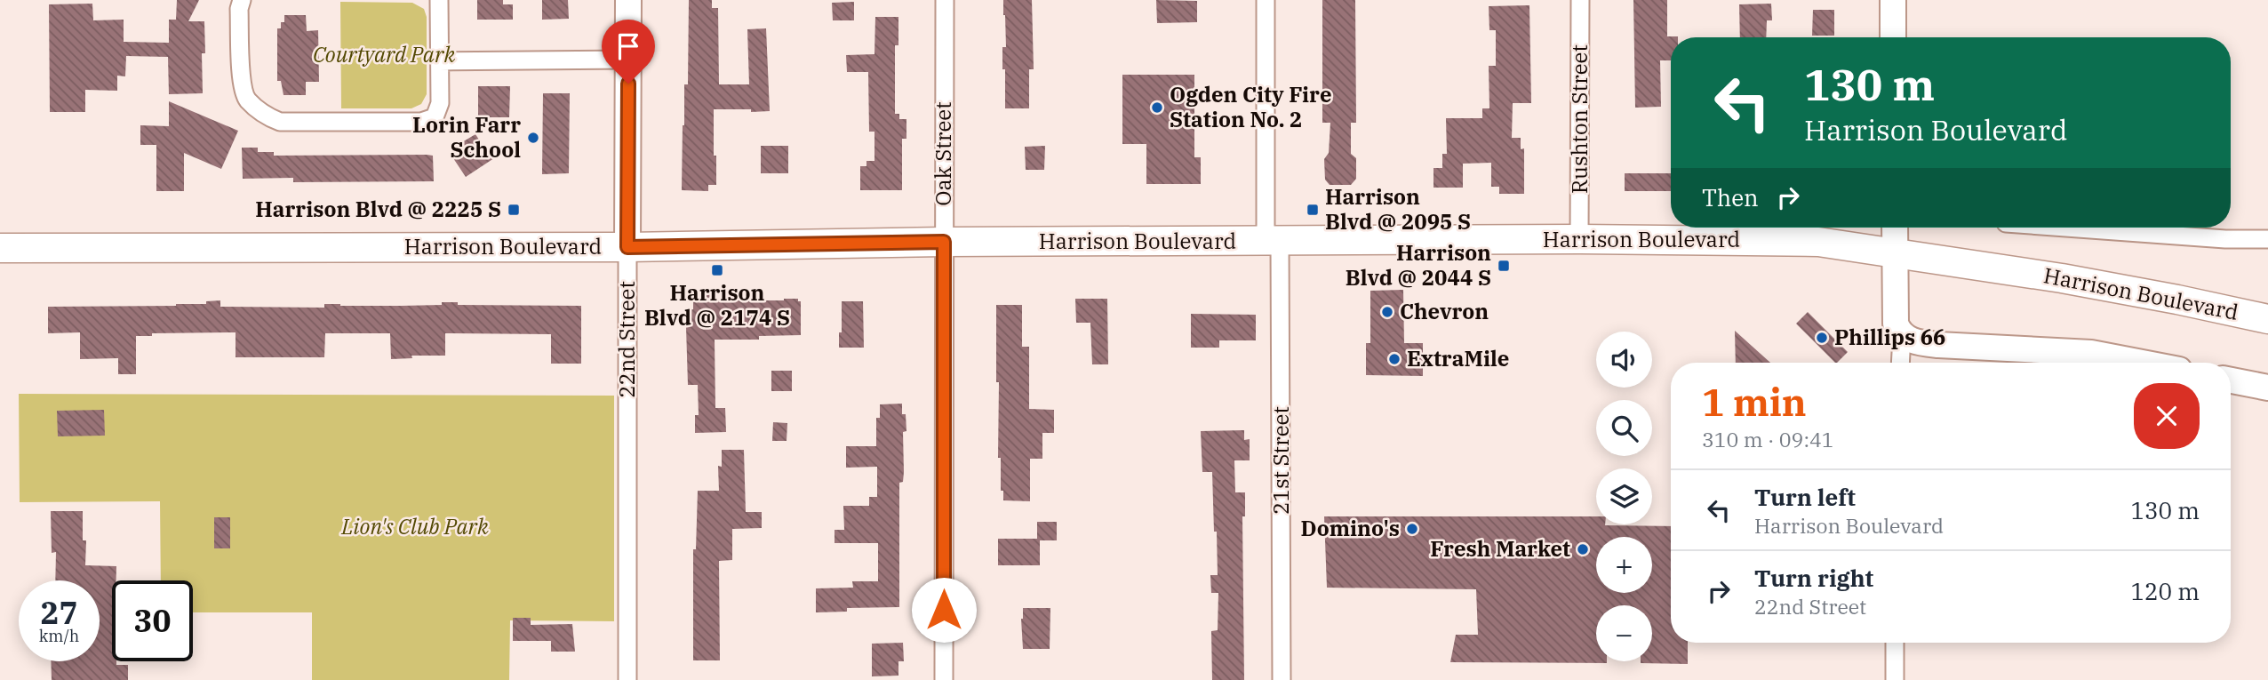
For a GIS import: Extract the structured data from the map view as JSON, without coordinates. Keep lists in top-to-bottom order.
{
  "streets": {
    "main road": ["Harrison Boulevard"],
    "street": [
      "Rushton Street",
      "Oak Street",
      "22nd Street",
      "21st Street"
    ]
  },
  "crossings": [
    ["Rushton Street", "Harrison Boulevard"],
    ["Oak Street", "Harrison Boulevard"],
    ["Harrison Boulevard", "22nd Street"],
    ["Harrison Boulevard", "21st Street"]
  ],
  "parks": ["Courtyard Park", "Lion's Club Park"],
  "places": {
    "other": [
      "Ogden City Fire Station No. 2",
      "Lorin Farr School",
      "Chevron",
      "Phillips 66",
      "ExtraMile",
      "Domino's",
      "Fresh Market"
    ],
    "transit": [
      "Harrison Blvd @ 2225 S",
      "Harrison Blvd @ 2095 S",
      "Harrison Blvd @ 2044 S",
      "Harrison Blvd @ 2174 S"
    ]
  },
  "page": {
    "turn": ["130 m", "Harrison Boulevard"],
    "then": "Then",
    "map_buttons": ["+", "−"],
    "heading": ["1 min", "310 m · 09:41"],
    "list": [
      {
        "name": "Turn left",
        "note": "Harrison Boulevard",
        "value": "130 m"
      },
      {
        "name": "Turn right",
        "note": "22nd Street",
        "value": "120 m"
      }
    ],
    "speed": "27 km/h",
    "limit": "30"
  }
}
